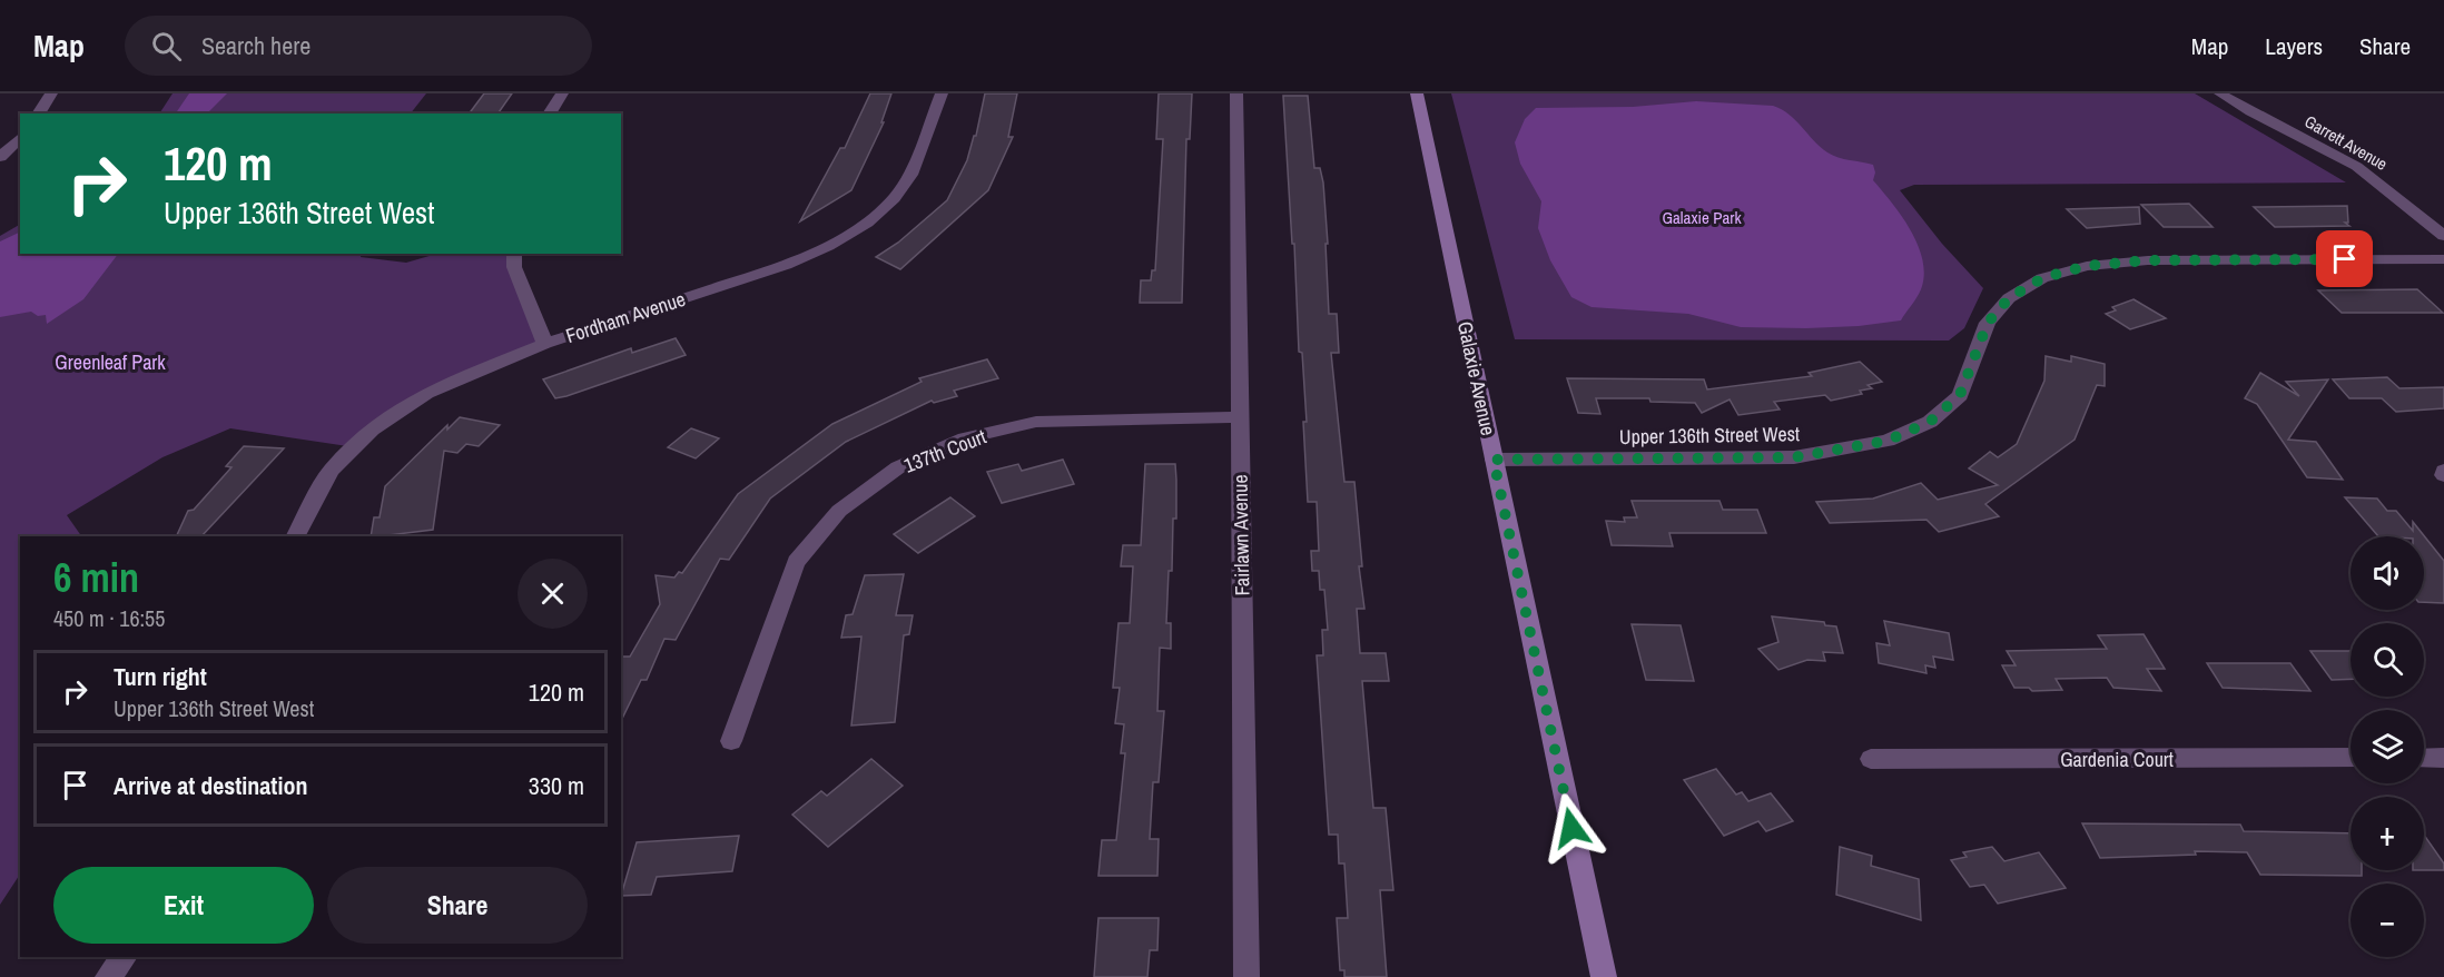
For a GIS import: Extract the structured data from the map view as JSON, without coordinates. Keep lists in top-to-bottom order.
{
  "streets": {
    "street": [
      "Garrett Avenue",
      "Fordham Avenue",
      "Galaxie Avenue",
      "Upper 136th Street West",
      "137th Court",
      "Fairlawn Avenue",
      "Gardenia Court"
    ]
  },
  "crossings": [
    ["Galaxie Avenue", "Upper 136th Street West"],
    ["137th Court", "Fairlawn Avenue"]
  ],
  "parks": ["Galaxie Park", "Greenleaf Park"],
  "page": {
    "header": "Map",
    "search": "Search here",
    "nav": ["Map", "Layers", "Share"],
    "turn": ["120 m", "Upper 136th Street West"],
    "map_buttons": ["+", "−"],
    "heading": ["6 min", "450 m · 16:55"],
    "list": [
      {
        "name": "Turn right",
        "note": "Upper 136th Street West",
        "value": "120 m"
      },
      {
        "name": "Arrive at destination",
        "value": "330 m"
      }
    ],
    "buttons": ["Exit", "Share"]
  }
}
